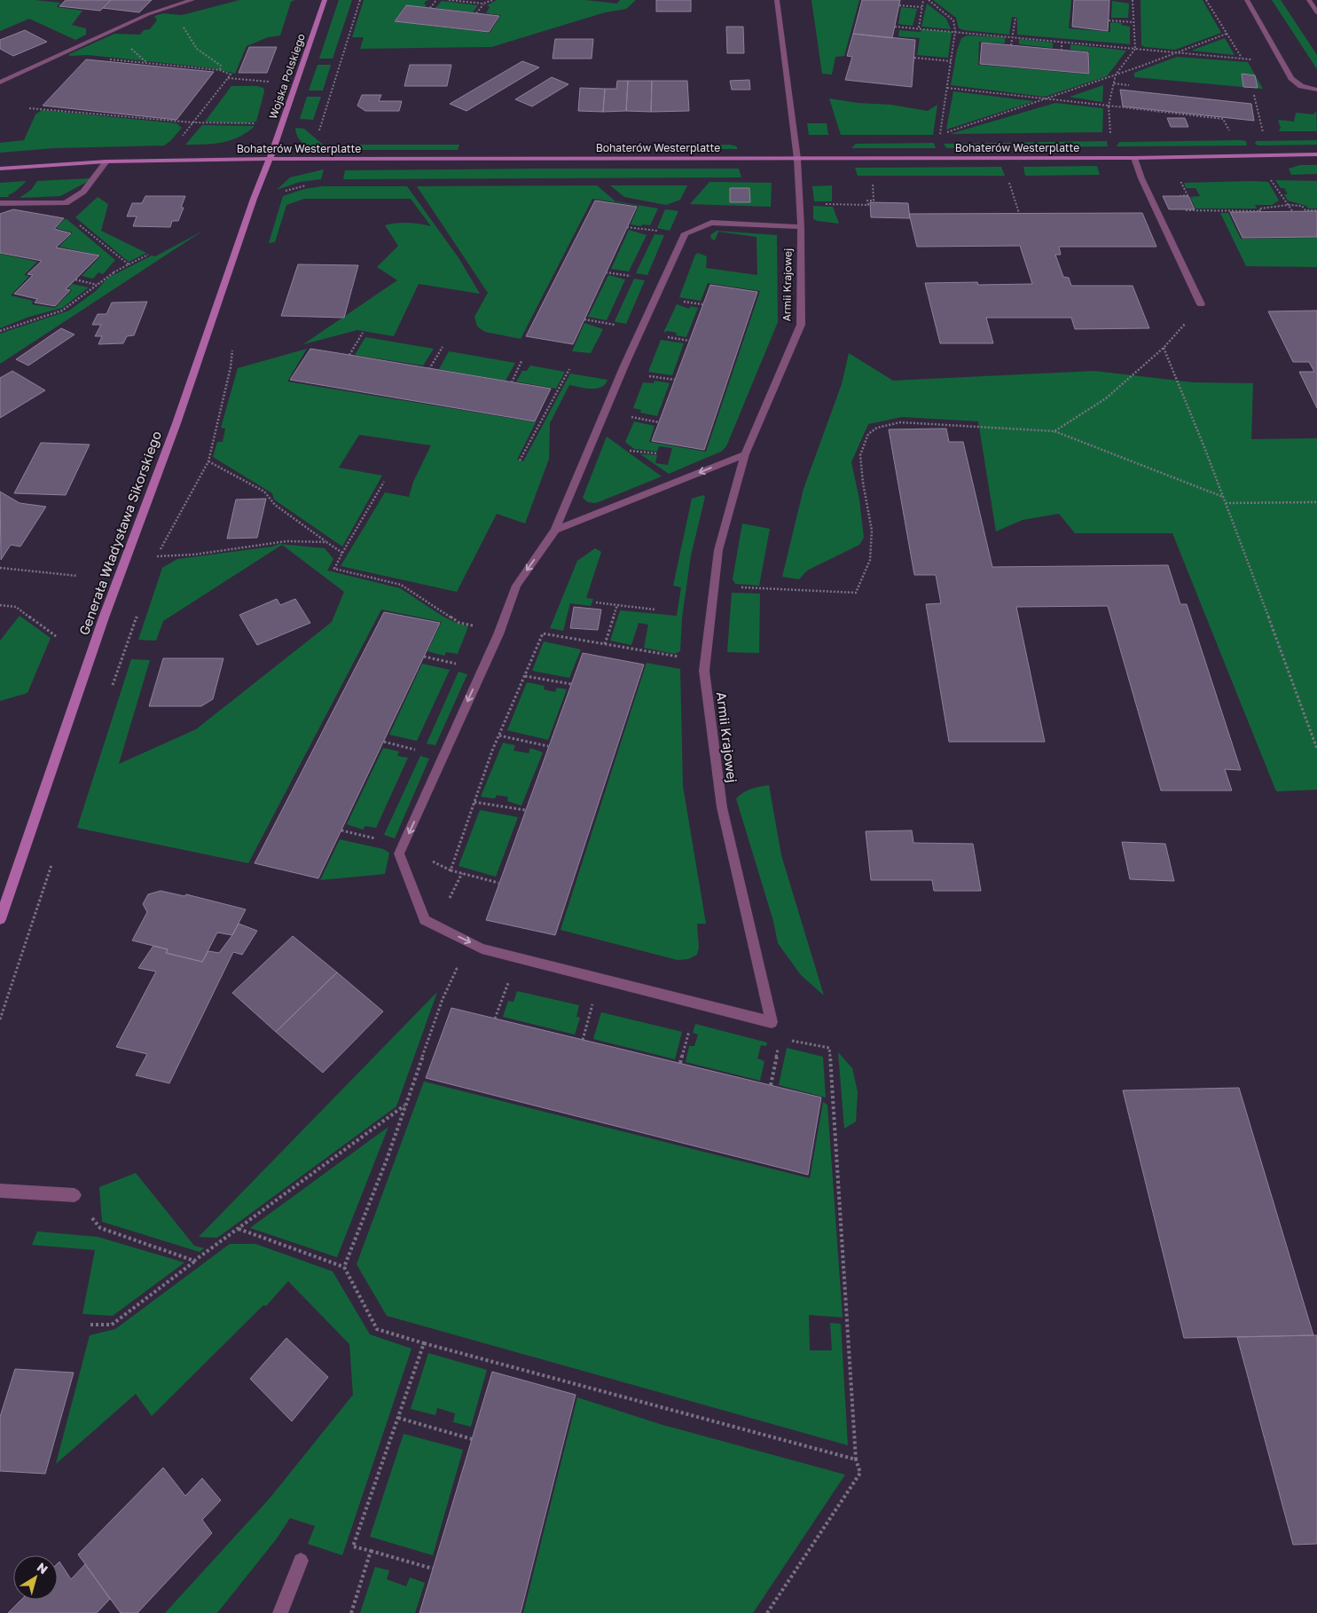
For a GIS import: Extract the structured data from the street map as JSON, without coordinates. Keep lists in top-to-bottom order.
{
  "streets": {
    "street": [
      "Wojska Polskiego",
      "Bohaterów Westerplatte",
      "Armii Krajowej",
      "Generała Władysława Sikorskiego"
    ]
  },
  "crossings": [
    ["Wojska Polskiego", "Bohaterów Westerplatte"],
    ["Wojska Polskiego", "Generała Władysława Sikorskiego"],
    ["Bohaterów Westerplatte", "Armii Krajowej"],
    ["Bohaterów Westerplatte", "Generała Władysława Sikorskiego"]
  ],
  "north": "top right"
}
